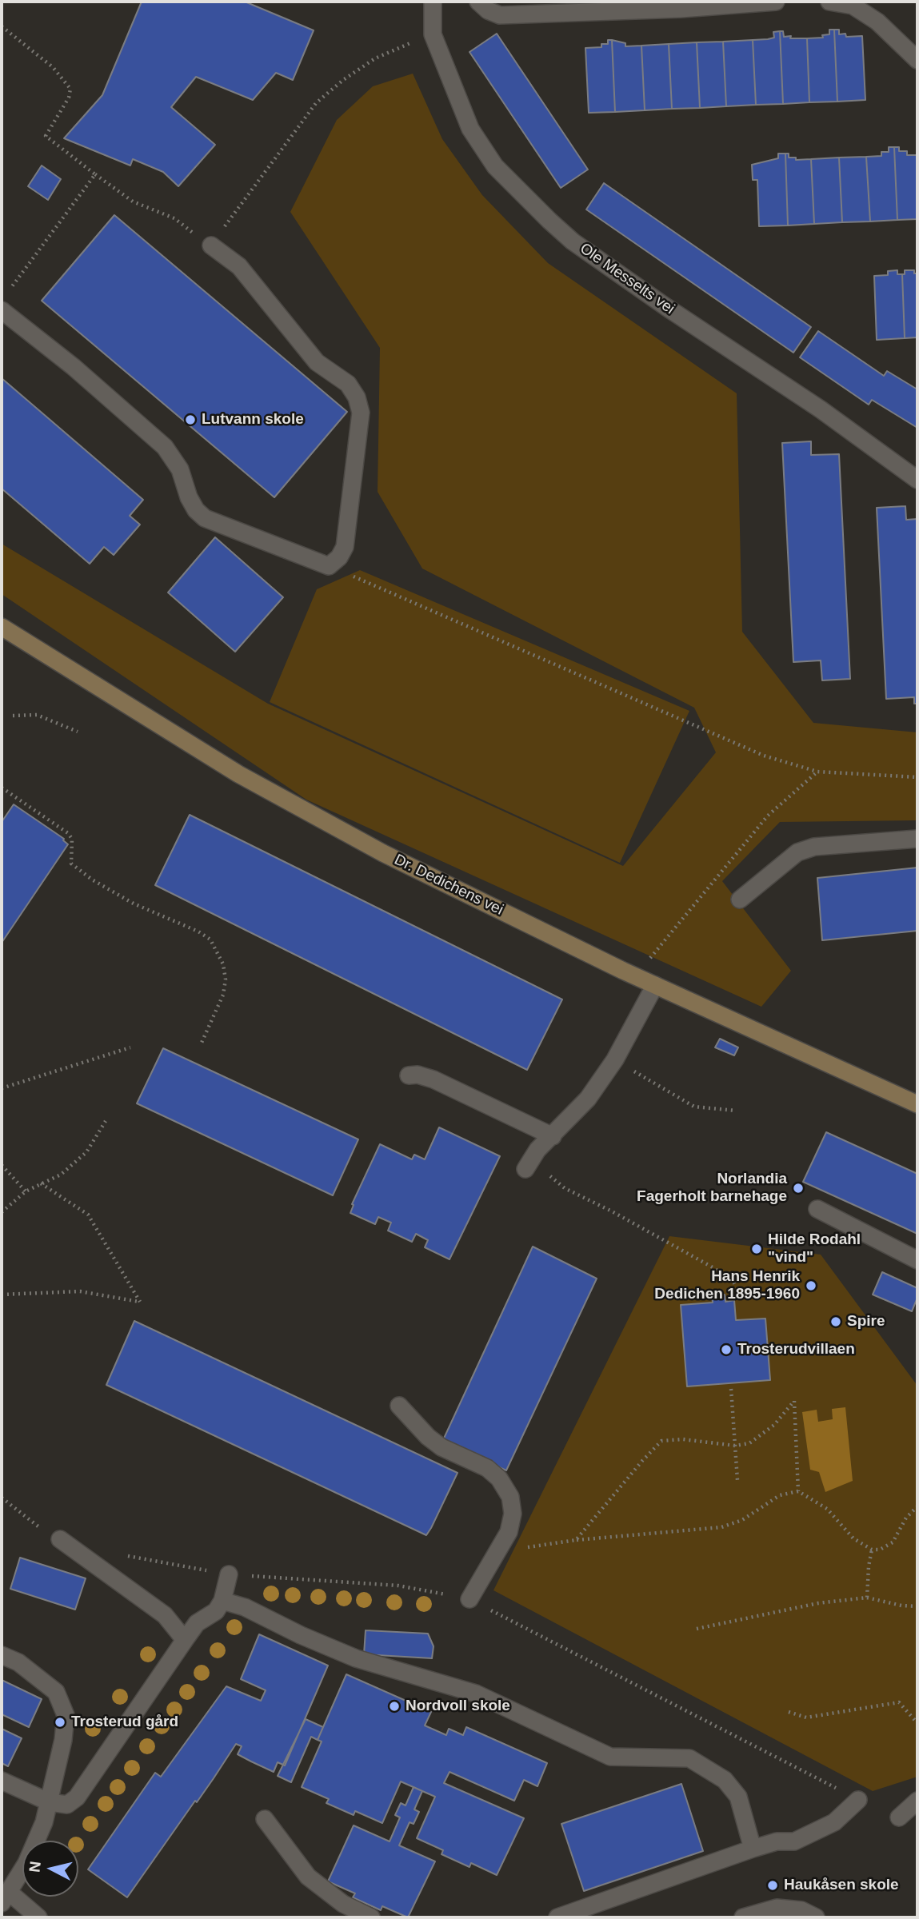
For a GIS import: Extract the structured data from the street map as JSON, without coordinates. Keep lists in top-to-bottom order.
{
  "streets": {
    "street": ["Dr. Dedichens vei"],
    "lane": ["Ole Messelts vei"]
  },
  "places": [
    "Lutvann skole",
    "Norlandia Fagerholt barnehage",
    "Hilde Rodahl \"vind\"",
    "Hans Henrik Dedichen 1895-1960",
    "Spire",
    "Trosterudvillaen",
    "Nordvoll skole",
    "Trosterud gård",
    "Haukåsen skole"
  ],
  "north": "left"
}
